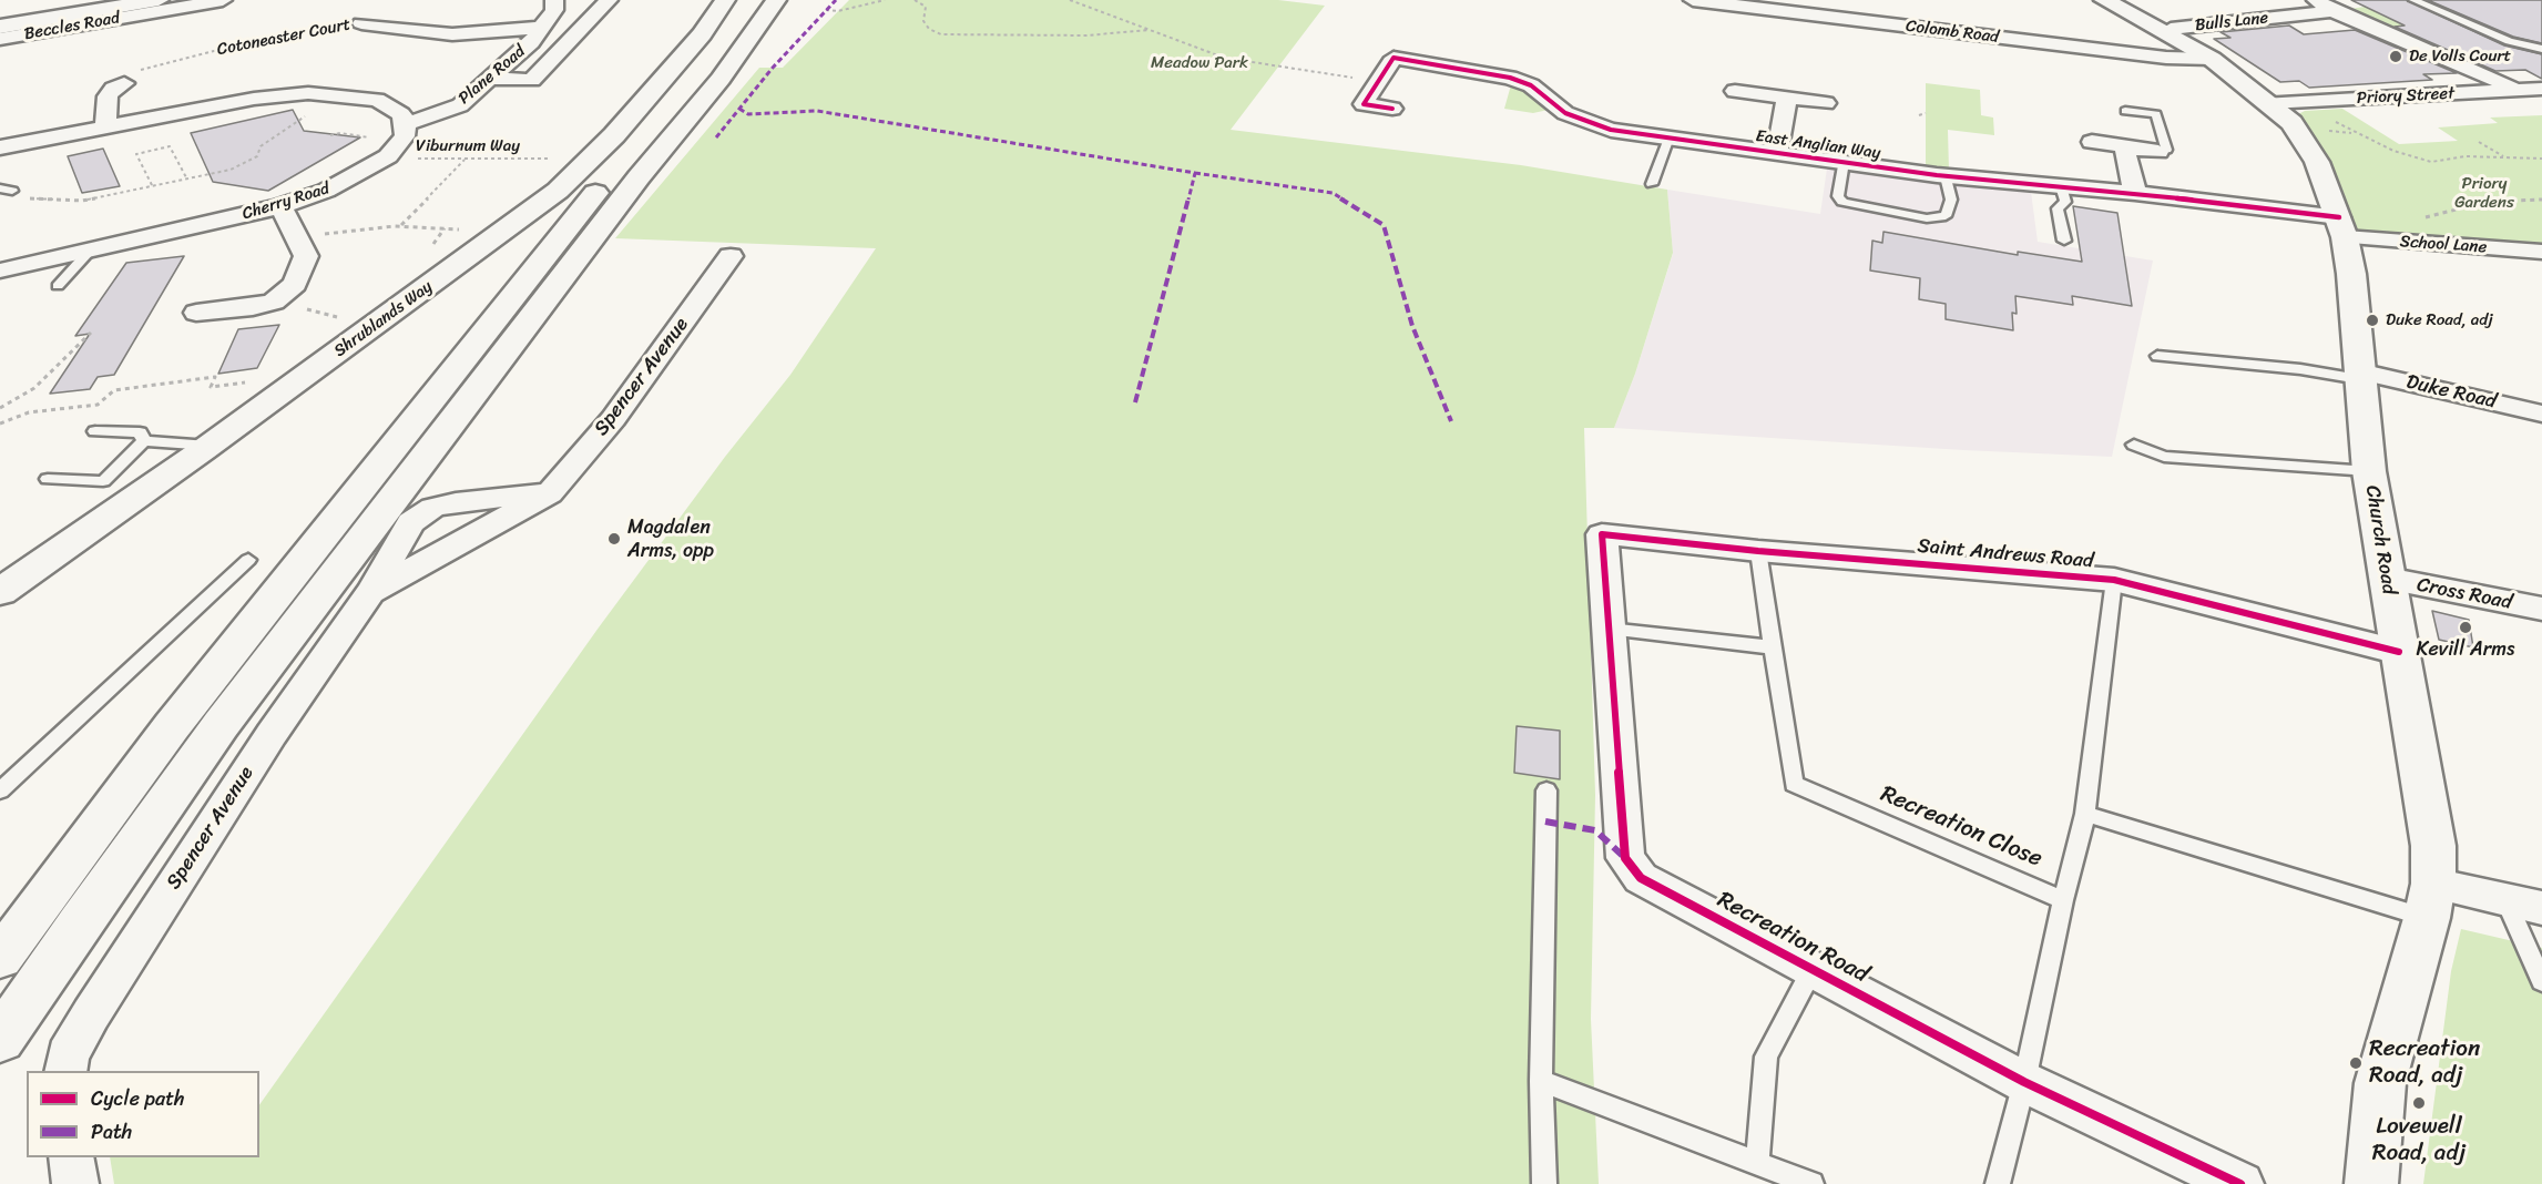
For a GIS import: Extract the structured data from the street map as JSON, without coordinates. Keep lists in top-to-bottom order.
{
  "streets": {
    "main road": ["Beccles Road", "Shrublands Way", "Church Road"],
    "street": [
      "Bulls Lane",
      "Colomb Road",
      "Cotoneaster Court",
      "Plane Road",
      "Priory Street",
      "East Anglian Way",
      "Cherry Road",
      "School Lane",
      "Spencer Avenue",
      "Duke Road",
      "Saint Andrews Road",
      "Cross Road",
      "Recreation Road"
    ],
    "lane": ["Recreation Close"],
    "path": ["Viburnum Way"]
  },
  "crossings": [
    ["Colomb Road", "Church Road"],
    ["Cotoneaster Court", "Plane Road"],
    ["Plane Road", "Cherry Road"],
    ["Priory Street", "Church Road"],
    ["East Anglian Way", "School Lane"],
    ["East Anglian Way", "Church Road"],
    ["Viburnum Way", "Cherry Road"],
    ["School Lane", "Church Road"],
    ["Duke Road", "Church Road"],
    ["Church Road", "Saint Andrews Road"],
    ["Church Road", "Cross Road"],
    ["Saint Andrews Road", "Recreation Close"],
    ["Saint Andrews Road", "Recreation Road"]
  ],
  "parks": ["Meadow Park", "Priory Gardens"],
  "places": [
    "De Volls Court",
    "Duke Road, adj",
    "Magdalen Arms, opp",
    "Kevill Arms",
    "Recreation Road, adj",
    "Lovewell Road, adj"
  ],
  "legend": ["Cycle path", "Path"]
}
